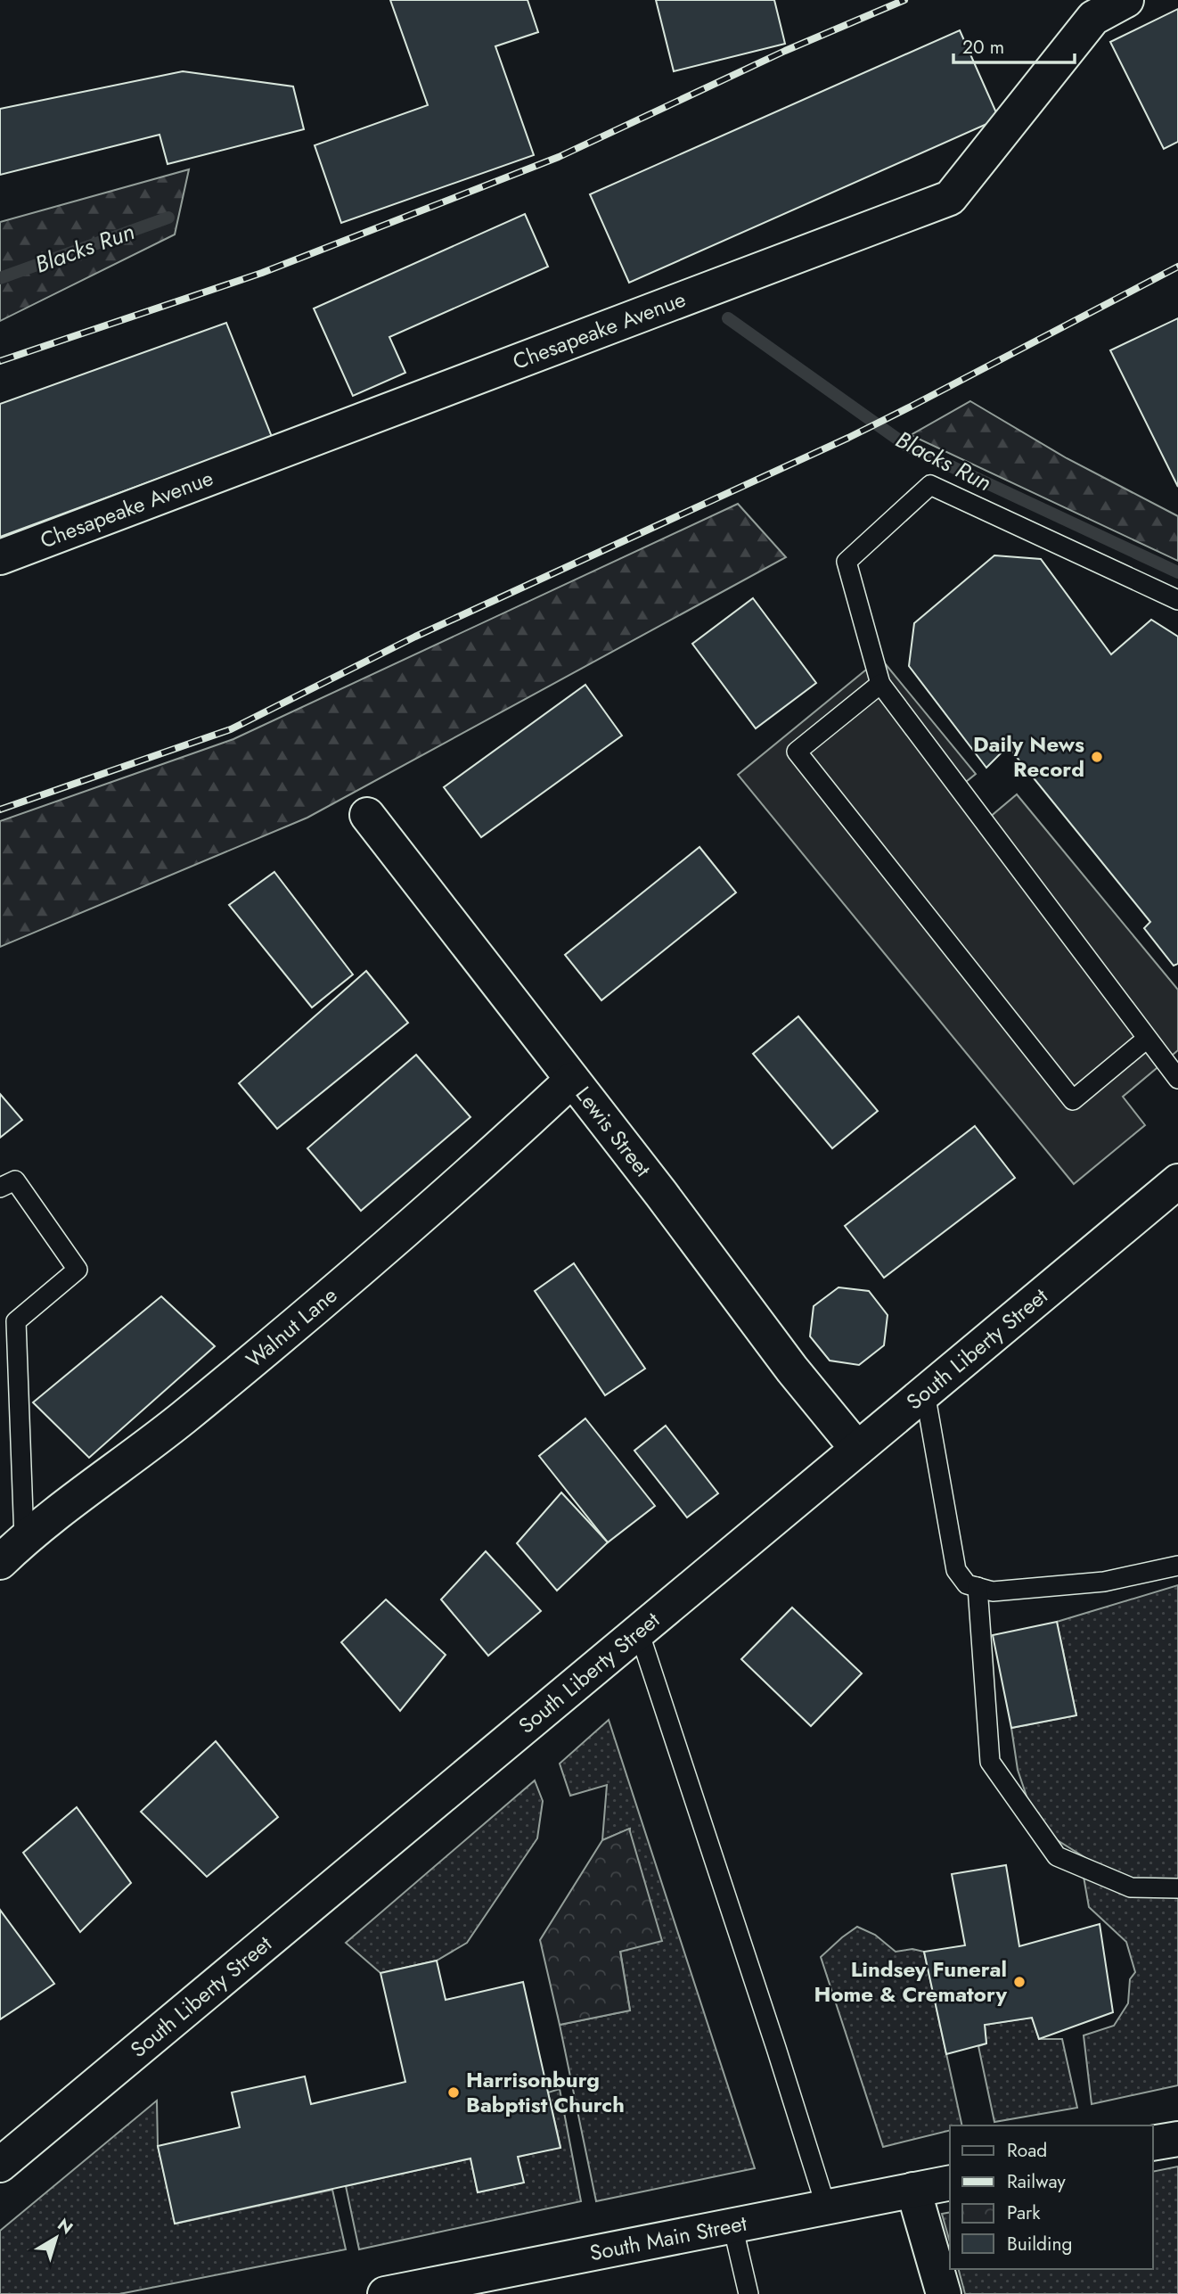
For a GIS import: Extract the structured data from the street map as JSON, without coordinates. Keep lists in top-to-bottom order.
{
  "streets": {
    "street": [
      "Chesapeake Avenue",
      "Lewis Street",
      "Walnut Lane",
      "South Liberty Street",
      "South Main Street"
    ]
  },
  "crossings": [
    ["Lewis Street", "Walnut Lane"],
    ["Lewis Street", "South Liberty Street"]
  ],
  "water": ["Blacks Run"],
  "places": ["Daily News Record", "Lindsey Funeral Home & Crematory", "Harrisonburg Babptist Church"],
  "legend": [
    "Road",
    "Railway",
    "Park",
    "Building"
  ],
  "scale_bar": "20 m",
  "north": "top right"
}
